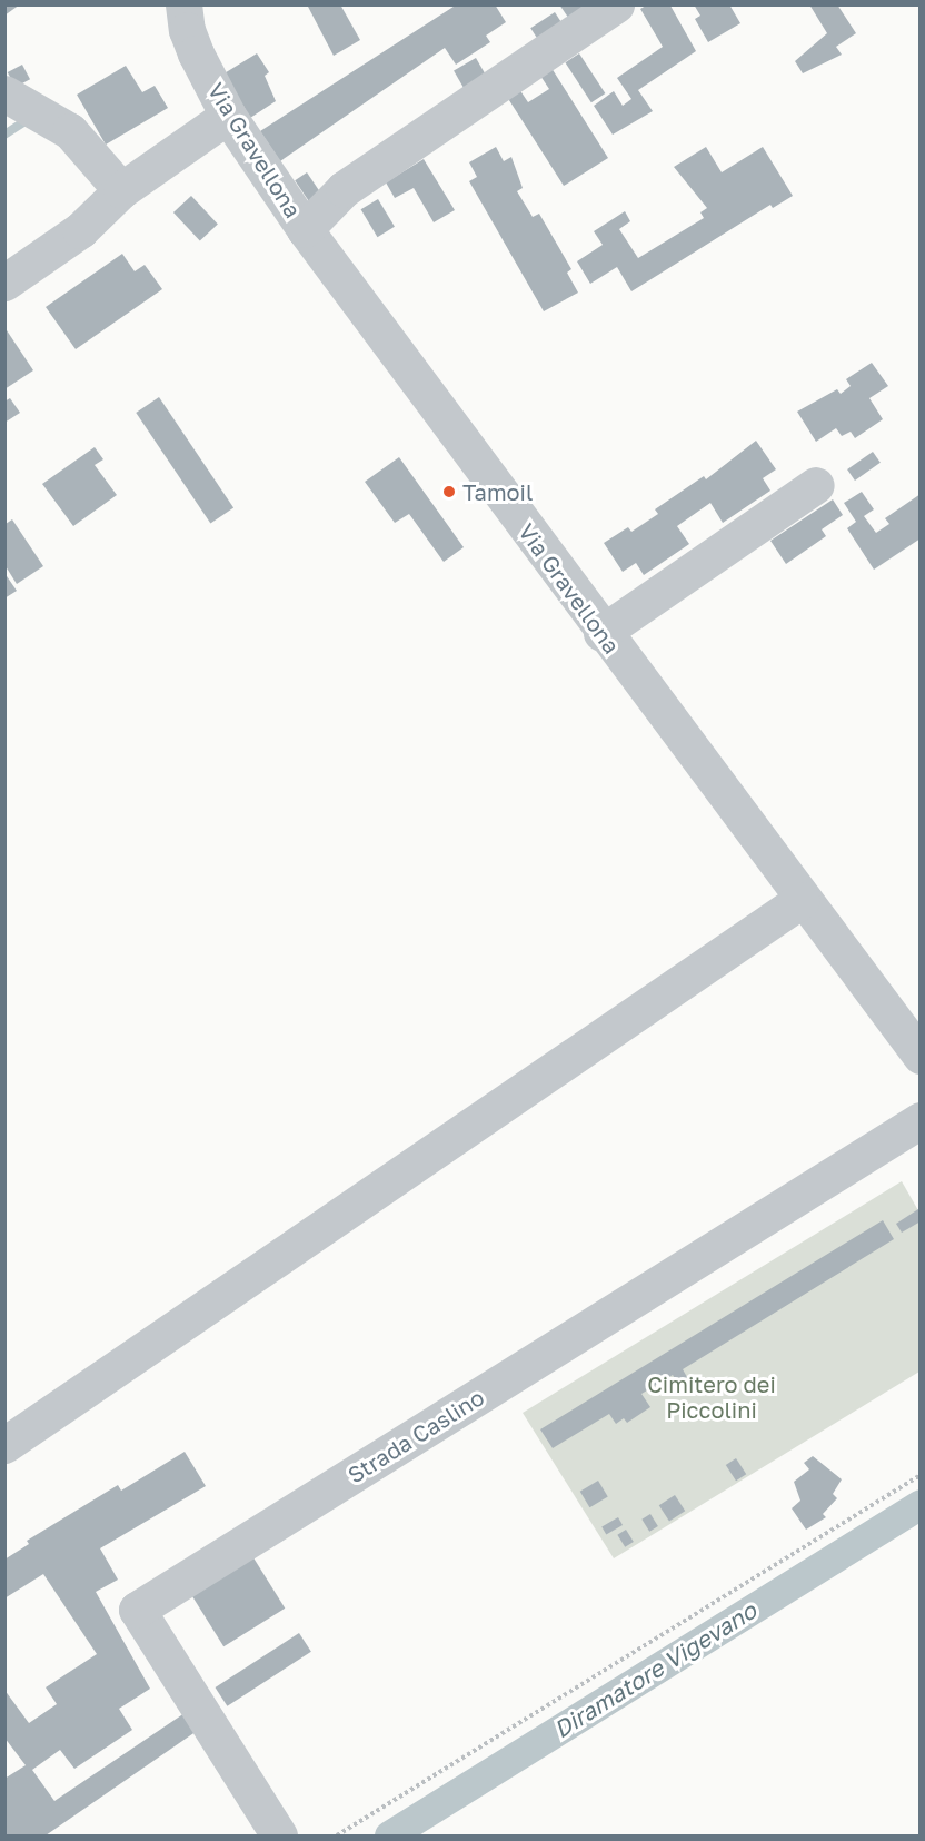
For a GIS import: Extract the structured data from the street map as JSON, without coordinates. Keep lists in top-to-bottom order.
{
  "streets": {
    "street": ["Via Gravellona", "Strada Caslino"]
  },
  "water": ["Diramatore Vigevano"],
  "parks": ["Cimitero dei Piccolini"],
  "places": ["Tamoil"]
}
